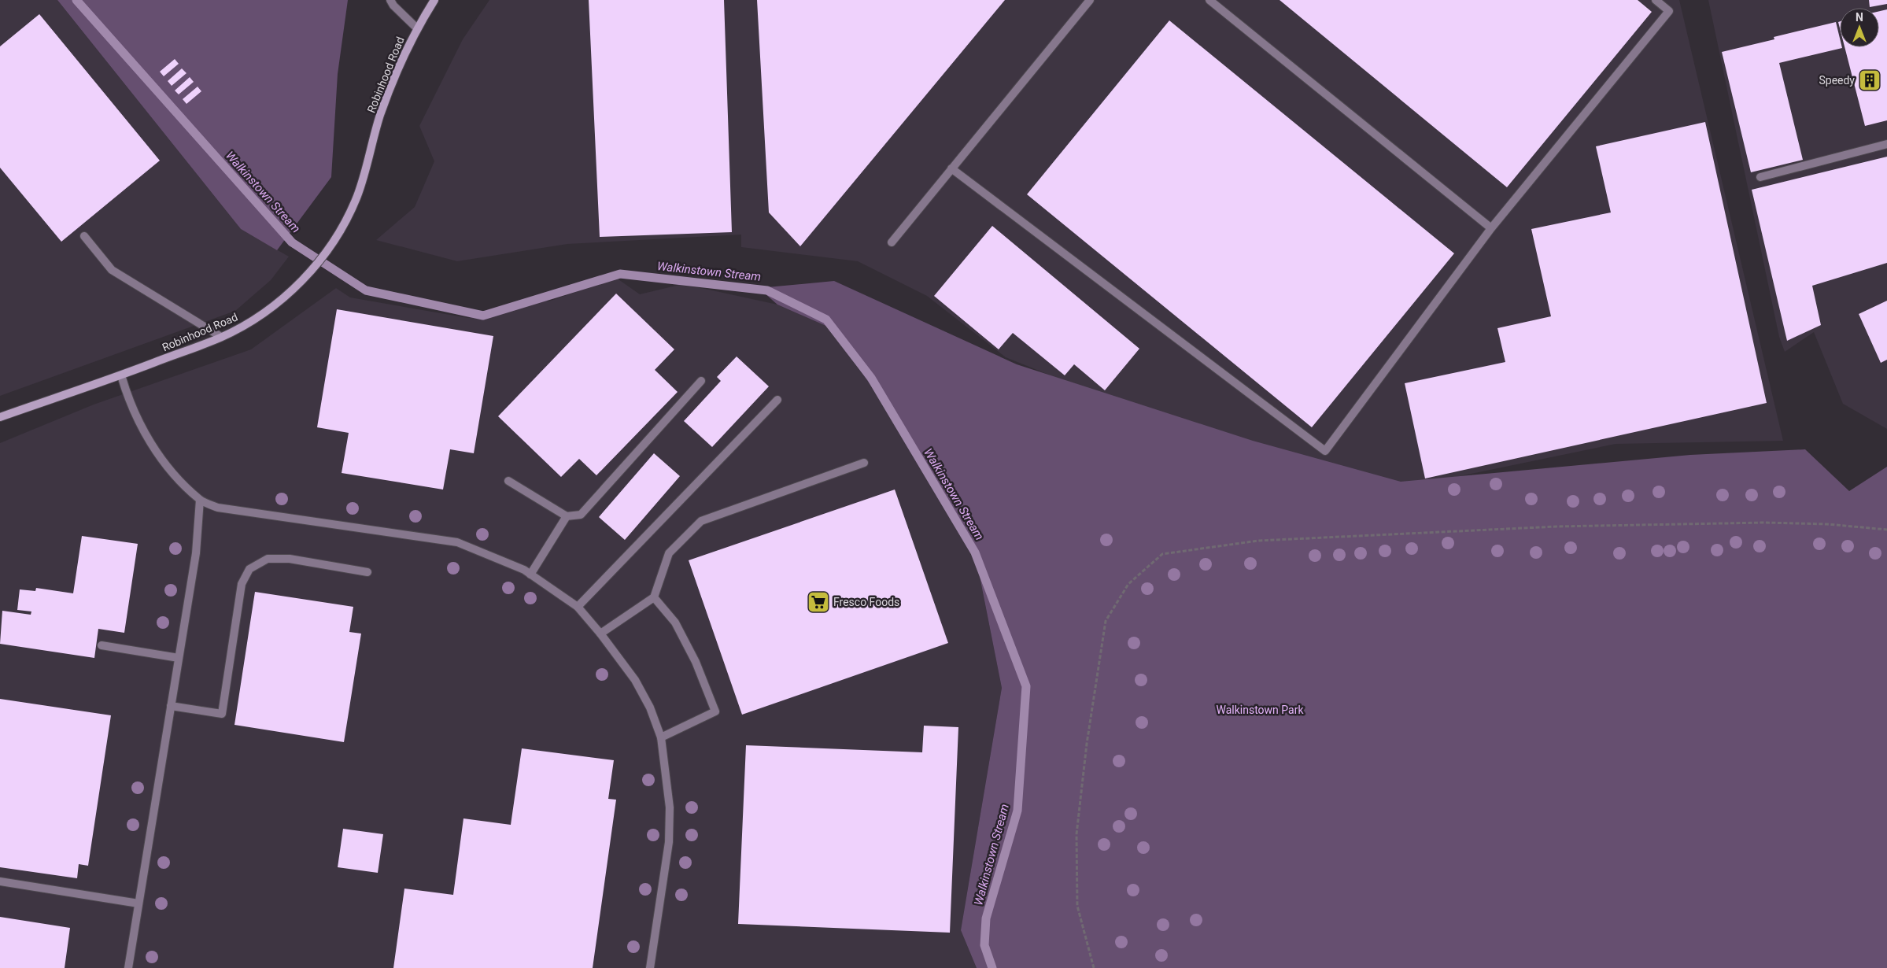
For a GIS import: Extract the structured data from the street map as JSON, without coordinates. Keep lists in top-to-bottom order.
{
  "streets": {
    "street": ["Robinhood Road"]
  },
  "water": ["Walkinstown Stream"],
  "parks": ["Walkinstown Park"],
  "places": {
    "building": ["Speedy"],
    "supermarket": ["Fresco Foods"]
  },
  "north": "top"
}
